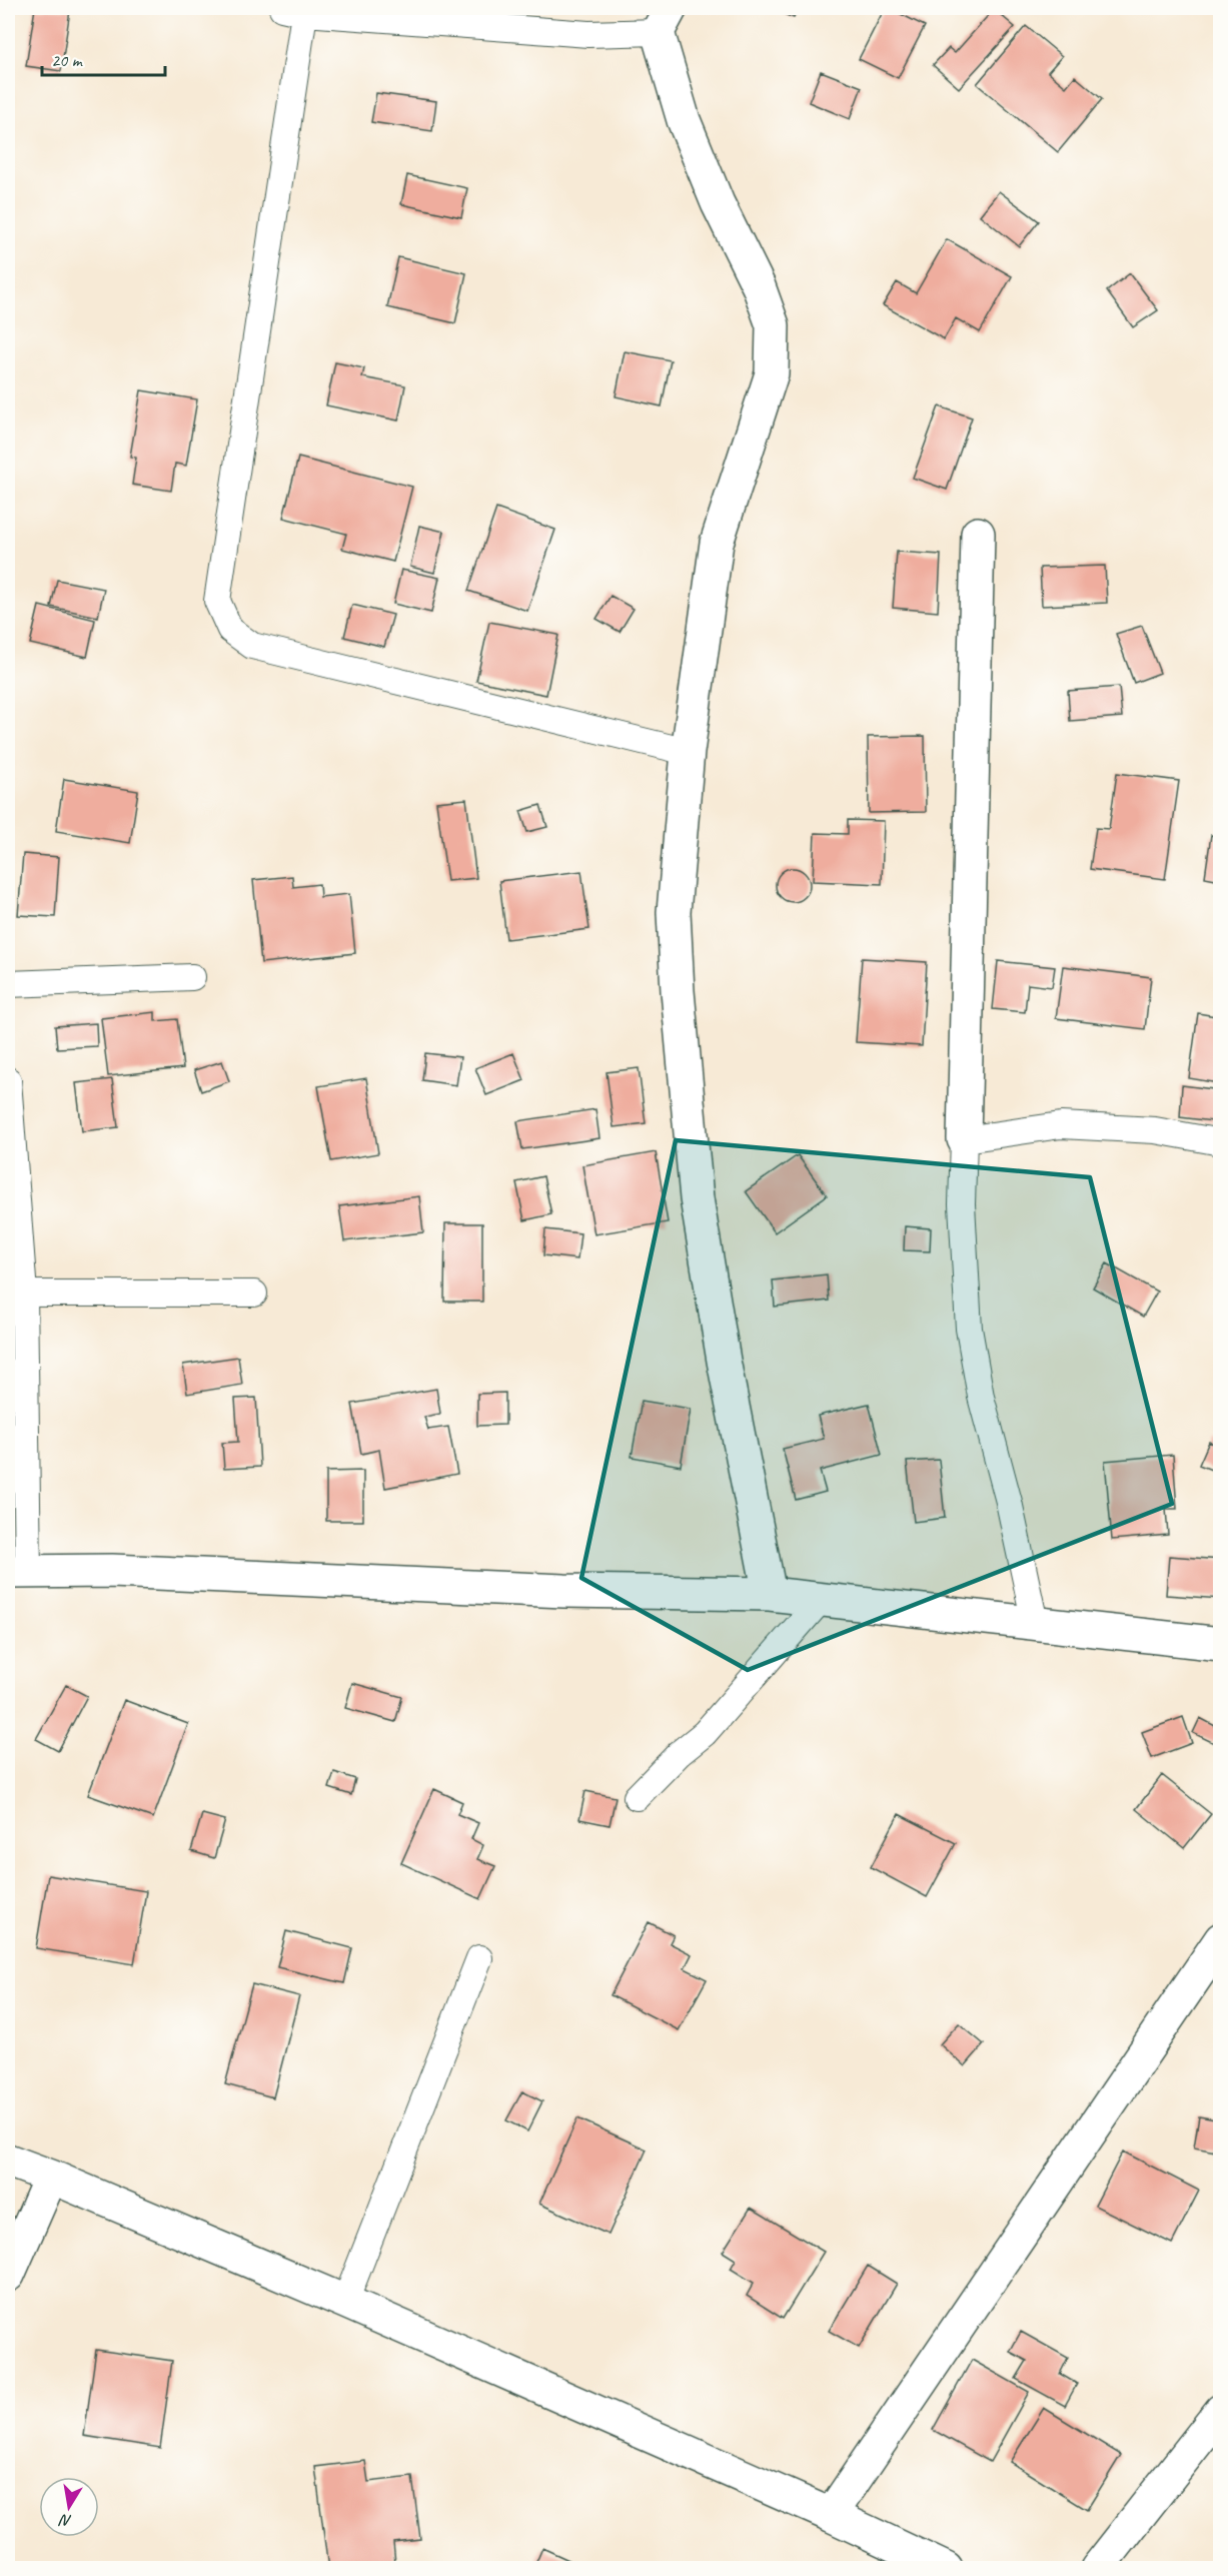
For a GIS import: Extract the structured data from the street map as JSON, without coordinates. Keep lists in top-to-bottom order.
{
  "scale_bar": "20 m",
  "north": "bottom"
}
